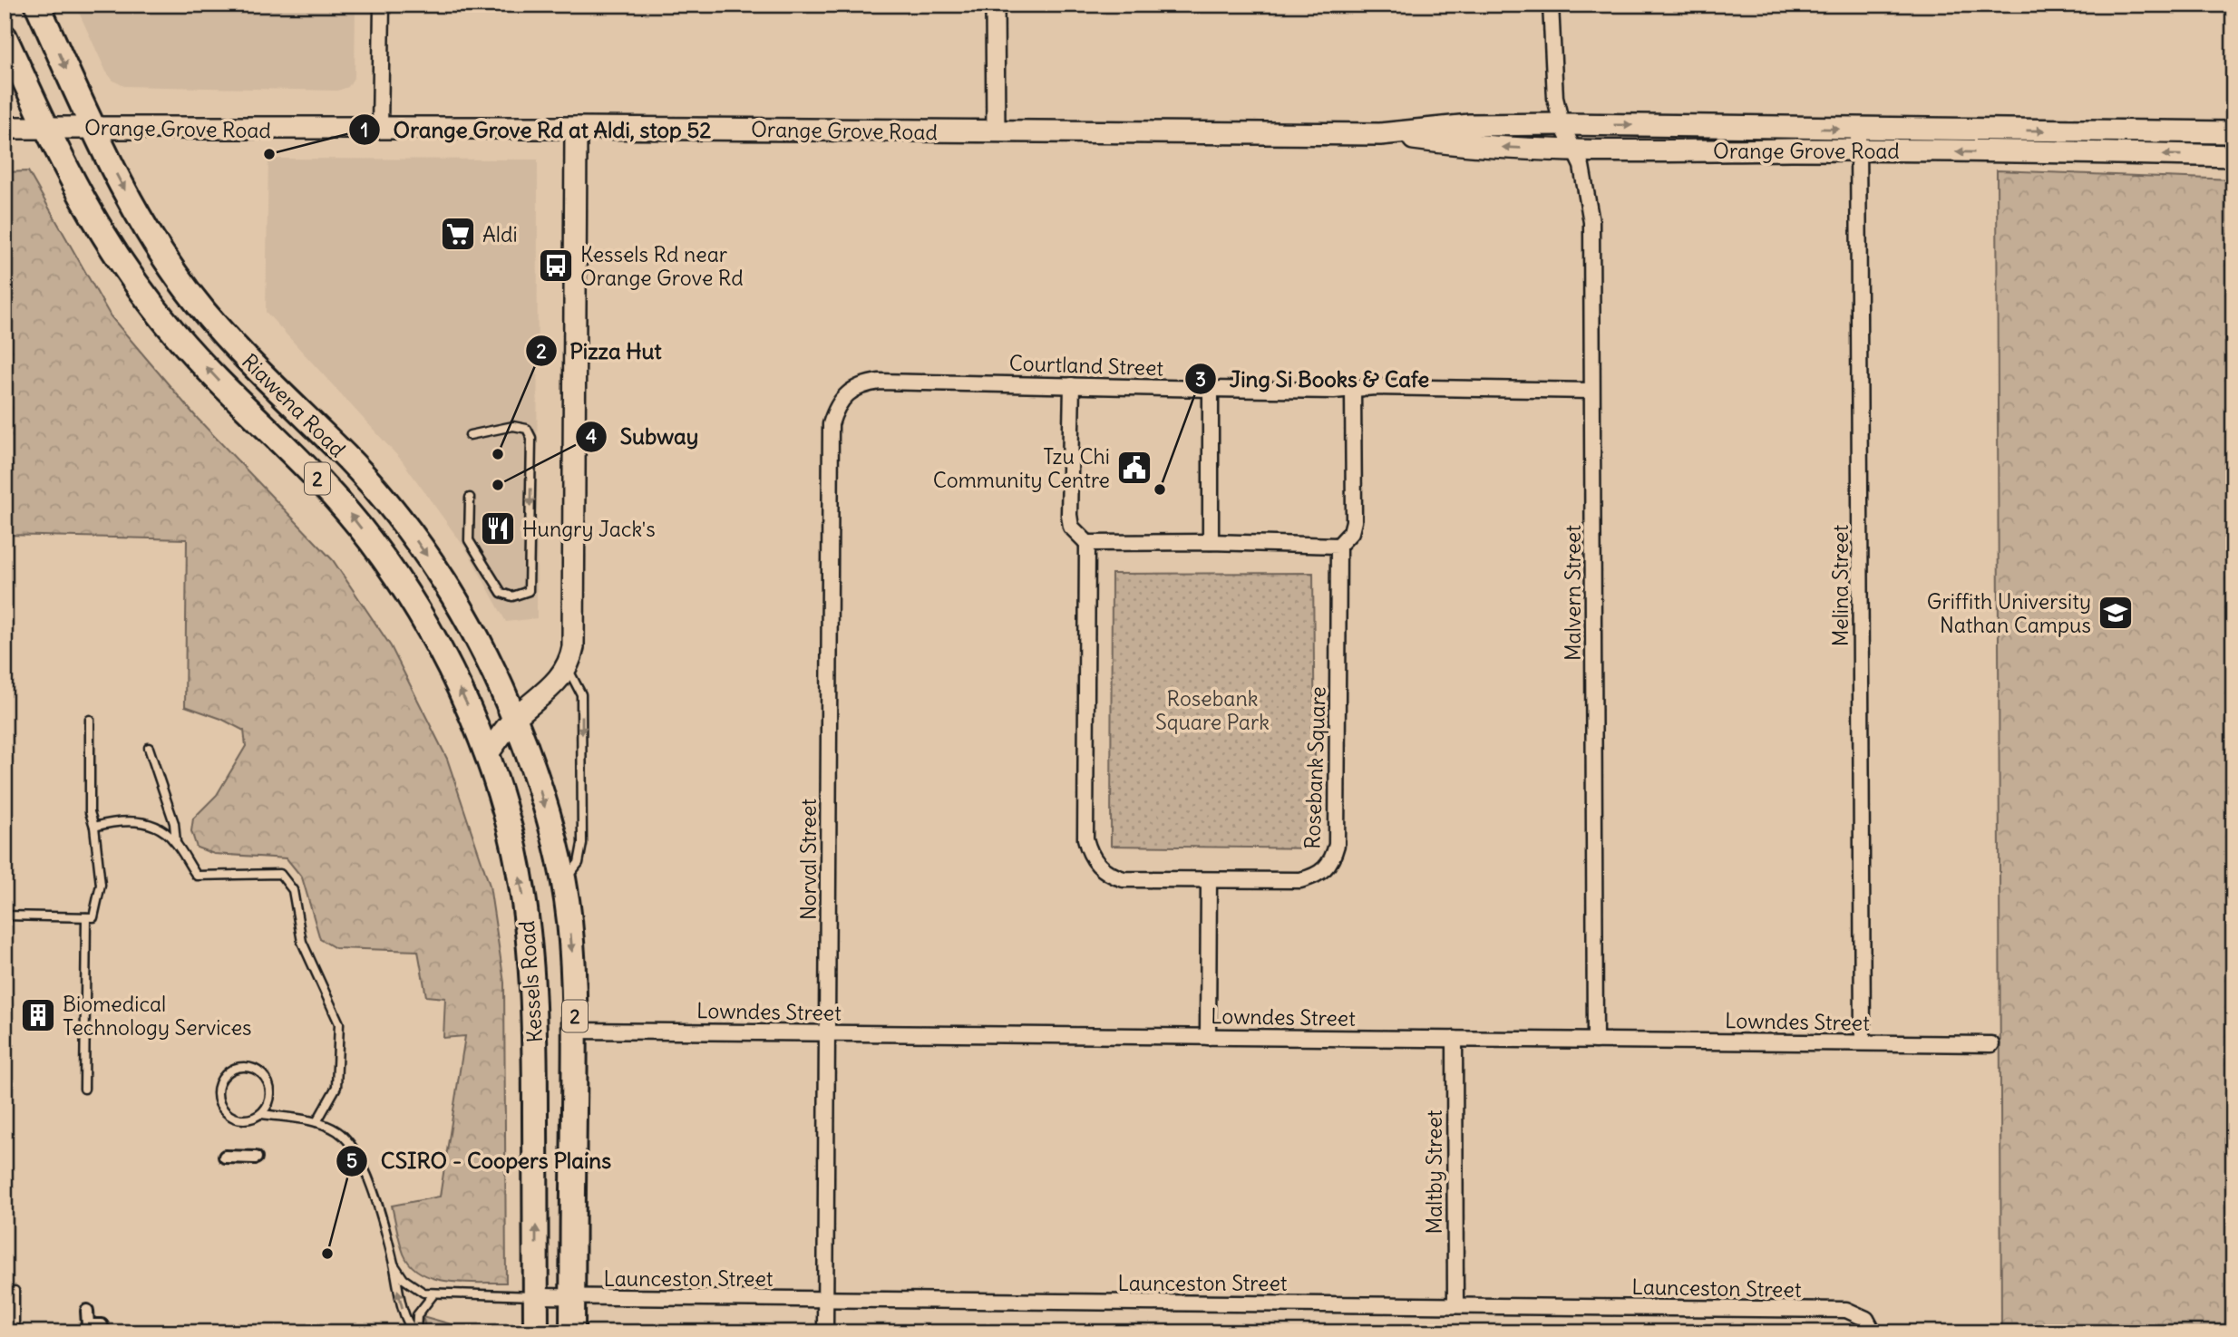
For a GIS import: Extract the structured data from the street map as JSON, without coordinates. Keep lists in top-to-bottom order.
{
  "streets": {
    "highway": ["Riawena Road", "2", "Kessels Road"],
    "main road": ["Orange Grove Road"],
    "street": [
      "Courtland Street",
      "Melina Street",
      "Malvern Street",
      "Rosebank Square",
      "Norval Street",
      "Lowndes Street",
      "Maltby Street",
      "Launceston Street"
    ]
  },
  "crossings": [
    ["Orange Grove Road", "Riawena Road"],
    ["Orange Grove Road", "Melina Street"],
    ["Orange Grove Road", "Malvern Street"],
    ["Courtland Street", "Malvern Street"],
    ["Courtland Street", "Rosebank Square"],
    ["Courtland Street", "Norval Street"],
    ["Riawena Road", "Kessels Road"],
    ["Melina Street", "Lowndes Street"],
    ["Malvern Street", "Lowndes Street"],
    ["Norval Street", "Lowndes Street"],
    ["Norval Street", "Launceston Street"],
    ["Kessels Road", "Lowndes Street"],
    ["Kessels Road", "Launceston Street"],
    ["Lowndes Street", "Maltby Street"],
    ["Maltby Street", "Launceston Street"]
  ],
  "parks": ["Rosebank Square Park"],
  "places": {
    "other": [
      "Orange Grove Rd at Aldi, stop 52",
      "Pizza Hut",
      "Subway",
      "Jing Si Books & Cafe",
      "CSIRO - Coopers Plains"
    ],
    "supermarket": ["Aldi"],
    "bus stop": ["Kessels Rd near Orange Grove Rd"],
    "public building": ["Tzu Chi Community Centre"],
    "restaurant": ["Hungry Jack's"],
    "school or university": ["Griffith University Nathan Campus"],
    "building": ["Biomedical Technology Services"]
  }
}
